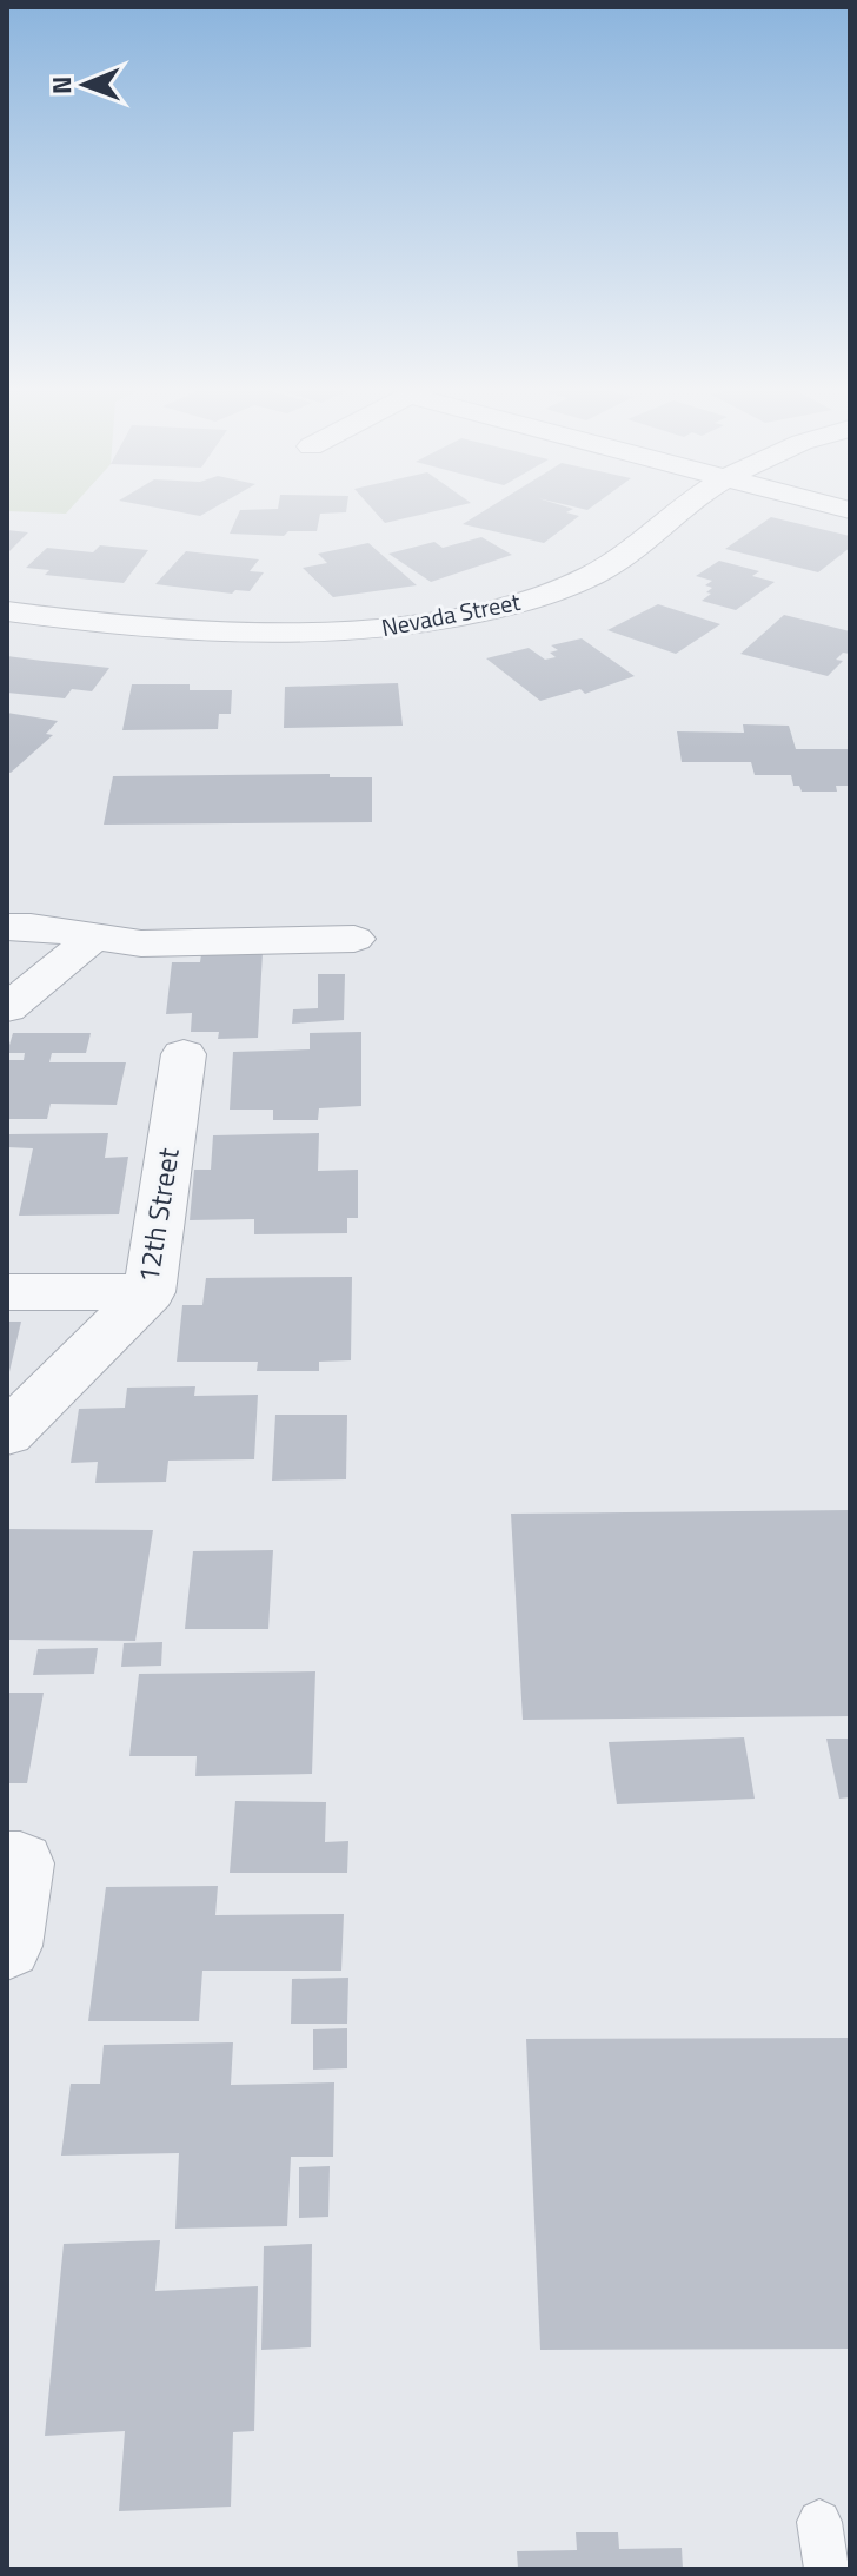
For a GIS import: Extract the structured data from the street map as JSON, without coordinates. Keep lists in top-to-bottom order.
{
  "streets": {
    "street": ["Nevada Street", "12th Street"]
  },
  "north": "left"
}
